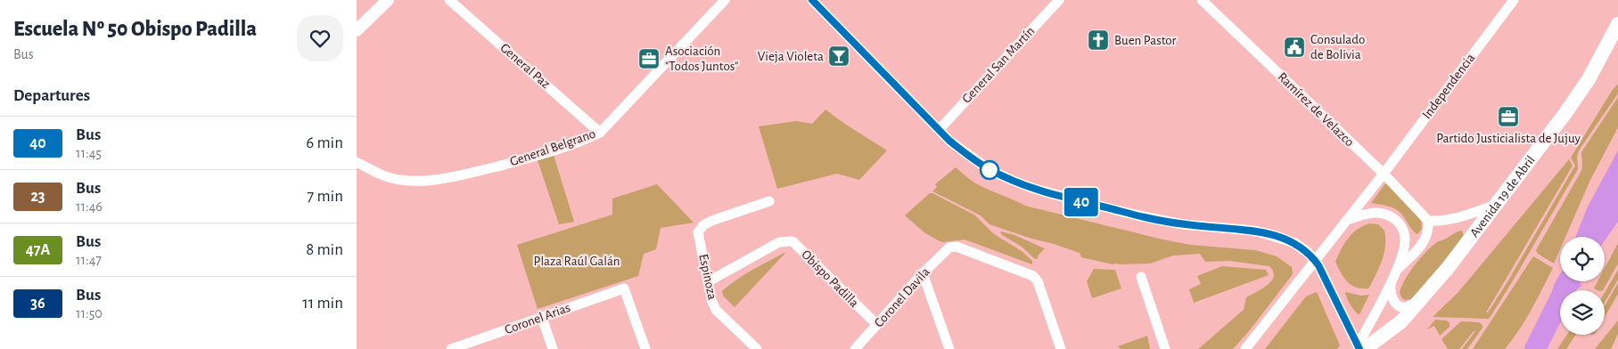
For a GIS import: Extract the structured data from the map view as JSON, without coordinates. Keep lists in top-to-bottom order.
{
  "streets": {
    "main road": ["Avenida 19 de Abril"],
    "street": [
      "General San Martín",
      "General Paz",
      "Independencia",
      "Ramírez de Velazco",
      "General Belgrano",
      "Espinoza",
      "Obispo Padilla",
      "Coronel Davila",
      "Coronel Arias"
    ]
  },
  "crossings": [
    ["General Paz", "General Belgrano"],
    ["Independencia", "Ramírez de Velazco"],
    ["Espinoza", "Obispo Padilla"],
    ["Obispo Padilla", "Coronel Davila"]
  ],
  "parks": ["Plaza Raúl Galán"],
  "places": {
    "church": ["Buen Pastor"],
    "public building": ["Consulado de Bolivia"],
    "bar": ["Vieja Violeta"],
    "office": ["Asociación \"Todos Juntos\"", "Partido Justicialista de Jujuy"]
  },
  "lines": ["bus line 40"],
  "page": {
    "heading": [
      ["Escuela Nº 50 Obispo Padilla", "Bus"],
      "Departures"
    ],
    "on_map": "40",
    "list": [
      {
        "mark": "40",
        "name": "Bus",
        "note": "11:45",
        "value": "6 min"
      },
      {
        "mark": "23",
        "name": "Bus",
        "note": "11:46",
        "value": "7 min"
      },
      {
        "mark": "47A",
        "name": "Bus",
        "note": "11:47",
        "value": "8 min"
      },
      {
        "mark": "36",
        "name": "Bus",
        "note": "11:50",
        "value": "11 min"
      }
    ]
  }
}
